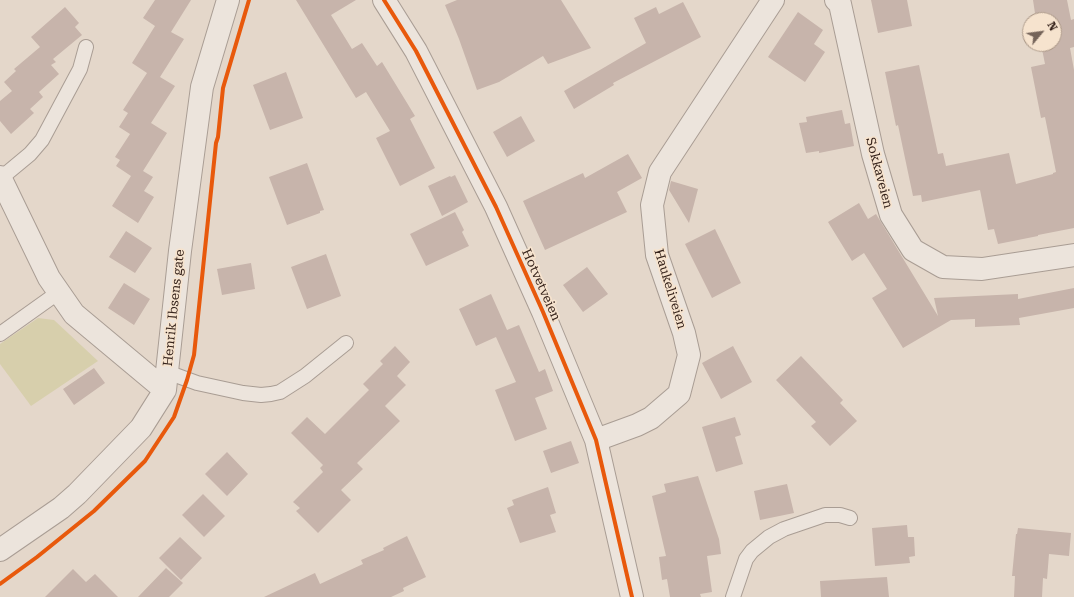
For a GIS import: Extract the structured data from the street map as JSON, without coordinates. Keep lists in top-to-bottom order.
{
  "streets": {
    "street": [
      "Sokkaveien",
      "Hotvetveien",
      "Haukeliveien",
      "Henrik Ibsens gate"
    ]
  },
  "crossings": [
    ["Hotvetveien", "Haukeliveien"]
  ],
  "north": "top right"
}
